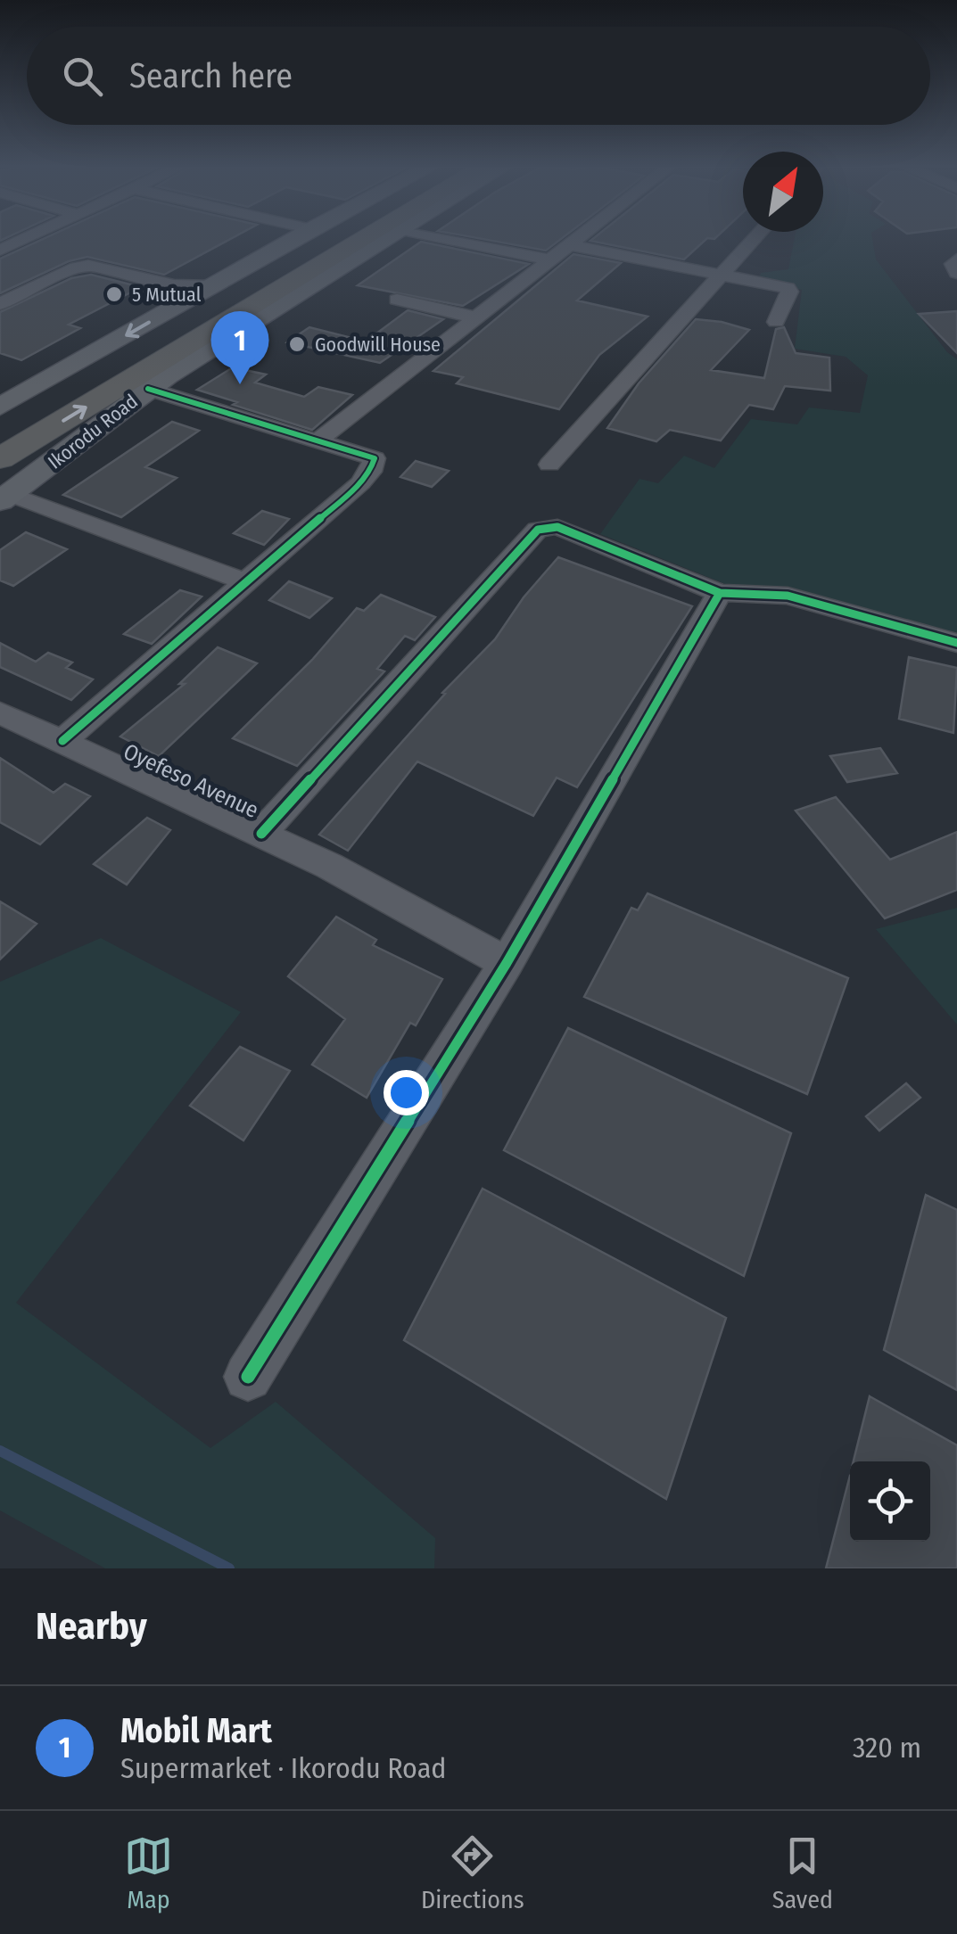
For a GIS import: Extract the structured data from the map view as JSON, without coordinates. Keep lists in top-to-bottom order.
{
  "streets": {
    "highway": ["Ikorodu Road"],
    "street": ["Oyefeso Avenue"]
  },
  "places": ["5 Mutual", "Goodwill House"],
  "north": "top right",
  "page": {
    "search": "Search here",
    "pins": "1",
    "heading": "Nearby",
    "list": [
      {
        "mark": "1",
        "name": "Mobil Mart",
        "note": "Supermarket · Ikorodu Road",
        "value": "320 m"
      }
    ],
    "nav": ["Map", "Directions", "Saved"]
  }
}
